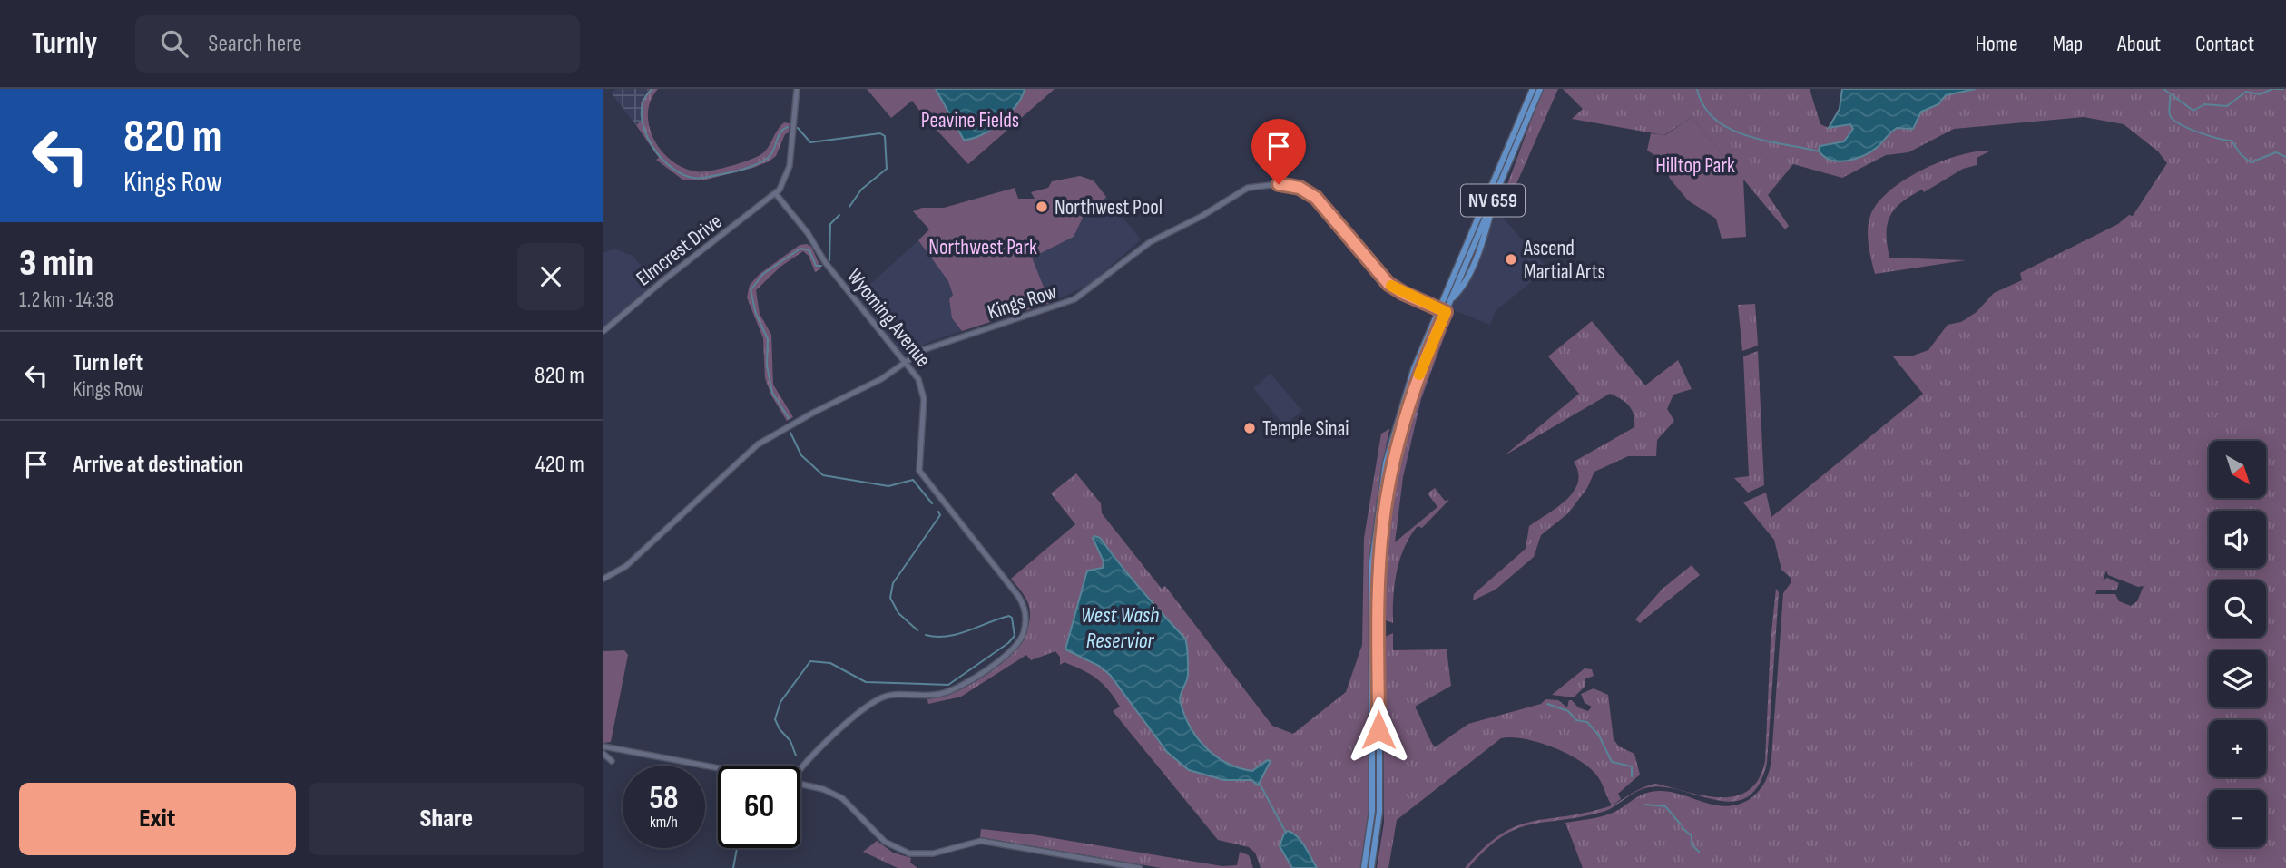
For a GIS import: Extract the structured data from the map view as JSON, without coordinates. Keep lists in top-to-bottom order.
{
  "streets": {
    "main road": ["NV 659"],
    "street": ["Elmcrest Drive", "Kings Row", "Wyoming Avenue"]
  },
  "crossings": [
    ["NV 659", "Kings Row"],
    ["Elmcrest Drive", "Wyoming Avenue"],
    ["Kings Row", "Wyoming Avenue"]
  ],
  "water": ["West Wash Reservior"],
  "parks": ["Peavine Fields", "Hilltop Park", "Northwest Park"],
  "places": ["Northwest Pool", "Ascend Martial Arts", "Temple Sinai"],
  "north": "bottom right",
  "page": {
    "header": "Turnly",
    "search": "Search here",
    "nav": [
      "Home",
      "Map",
      "About",
      "Contact"
    ],
    "turn": ["820 m", "Kings Row"],
    "heading": ["3 min", "1.2 km · 14:38"],
    "list": [
      {
        "name": "Turn left",
        "note": "Kings Row",
        "value": "820 m"
      },
      {
        "name": "Arrive at destination",
        "value": "420 m"
      }
    ],
    "map_buttons": ["+", "−"],
    "speed": "58 km/h",
    "limit": "60",
    "buttons": ["Exit", "Share"]
  }
}
